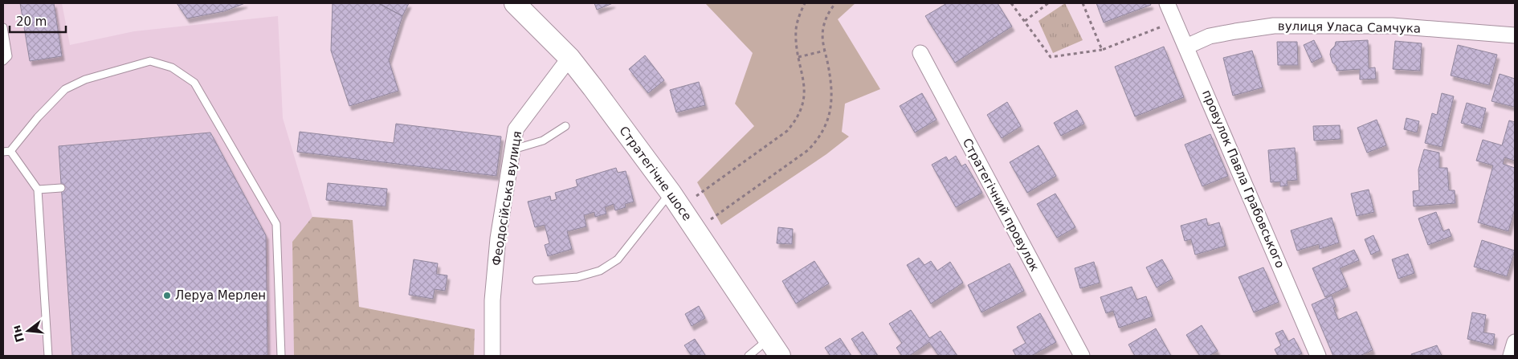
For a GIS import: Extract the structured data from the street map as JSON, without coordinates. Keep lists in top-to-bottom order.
{
  "streets": {
    "street": [
      "вулиця Уласа Самчука",
      "Стратегічне шосе",
      "провулок Павла Грабовського",
      "Феодосійська вулиця",
      "Стратегічний провулок"
    ]
  },
  "crossings": [
    ["вулиця Уласа Самчука", "провулок Павла Грабовського"],
    ["Стратегічне шосе", "Феодосійська вулиця"]
  ],
  "places": ["Леруа Мерлен"],
  "scale_bar": "20 m",
  "north": "left"
}
